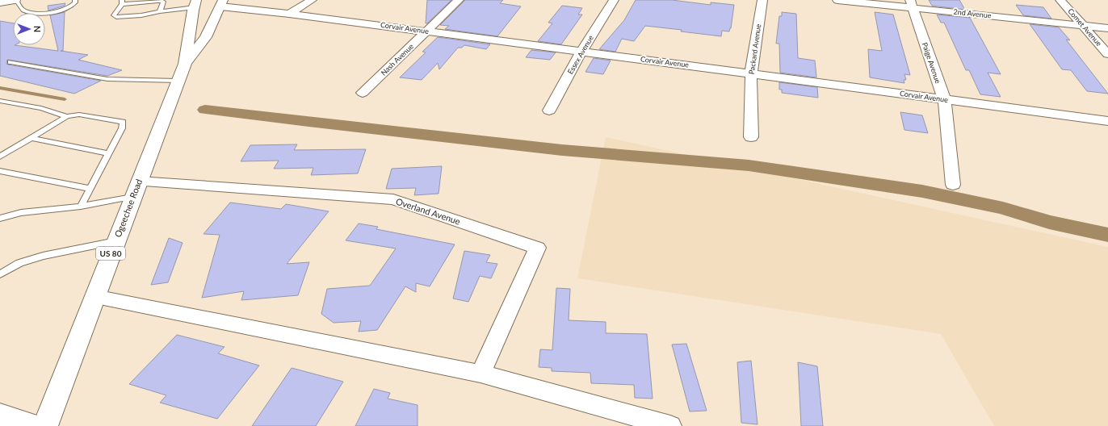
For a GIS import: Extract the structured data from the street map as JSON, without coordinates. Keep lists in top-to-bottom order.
{
  "streets": {
    "main road": ["Ogeechee Road", "US 80"],
    "street": [
      "2nd Avenue",
      "Comet Avenue",
      "Corvair Avenue",
      "Packard Avenue",
      "Essex Avenue",
      "Nash Avenue",
      "Paige Avenue",
      "Overland Avenue"
    ]
  },
  "crossings": [
    ["2nd Avenue", "Comet Avenue"],
    ["2nd Avenue", "Paige Avenue"],
    ["Corvair Avenue", "Packard Avenue"],
    ["Corvair Avenue", "Essex Avenue"],
    ["Corvair Avenue", "Nash Avenue"],
    ["Corvair Avenue", "Paige Avenue"],
    ["Corvair Avenue", "Ogeechee Road"],
    ["Ogeechee Road", "Overland Avenue"]
  ],
  "north": "right"
}
